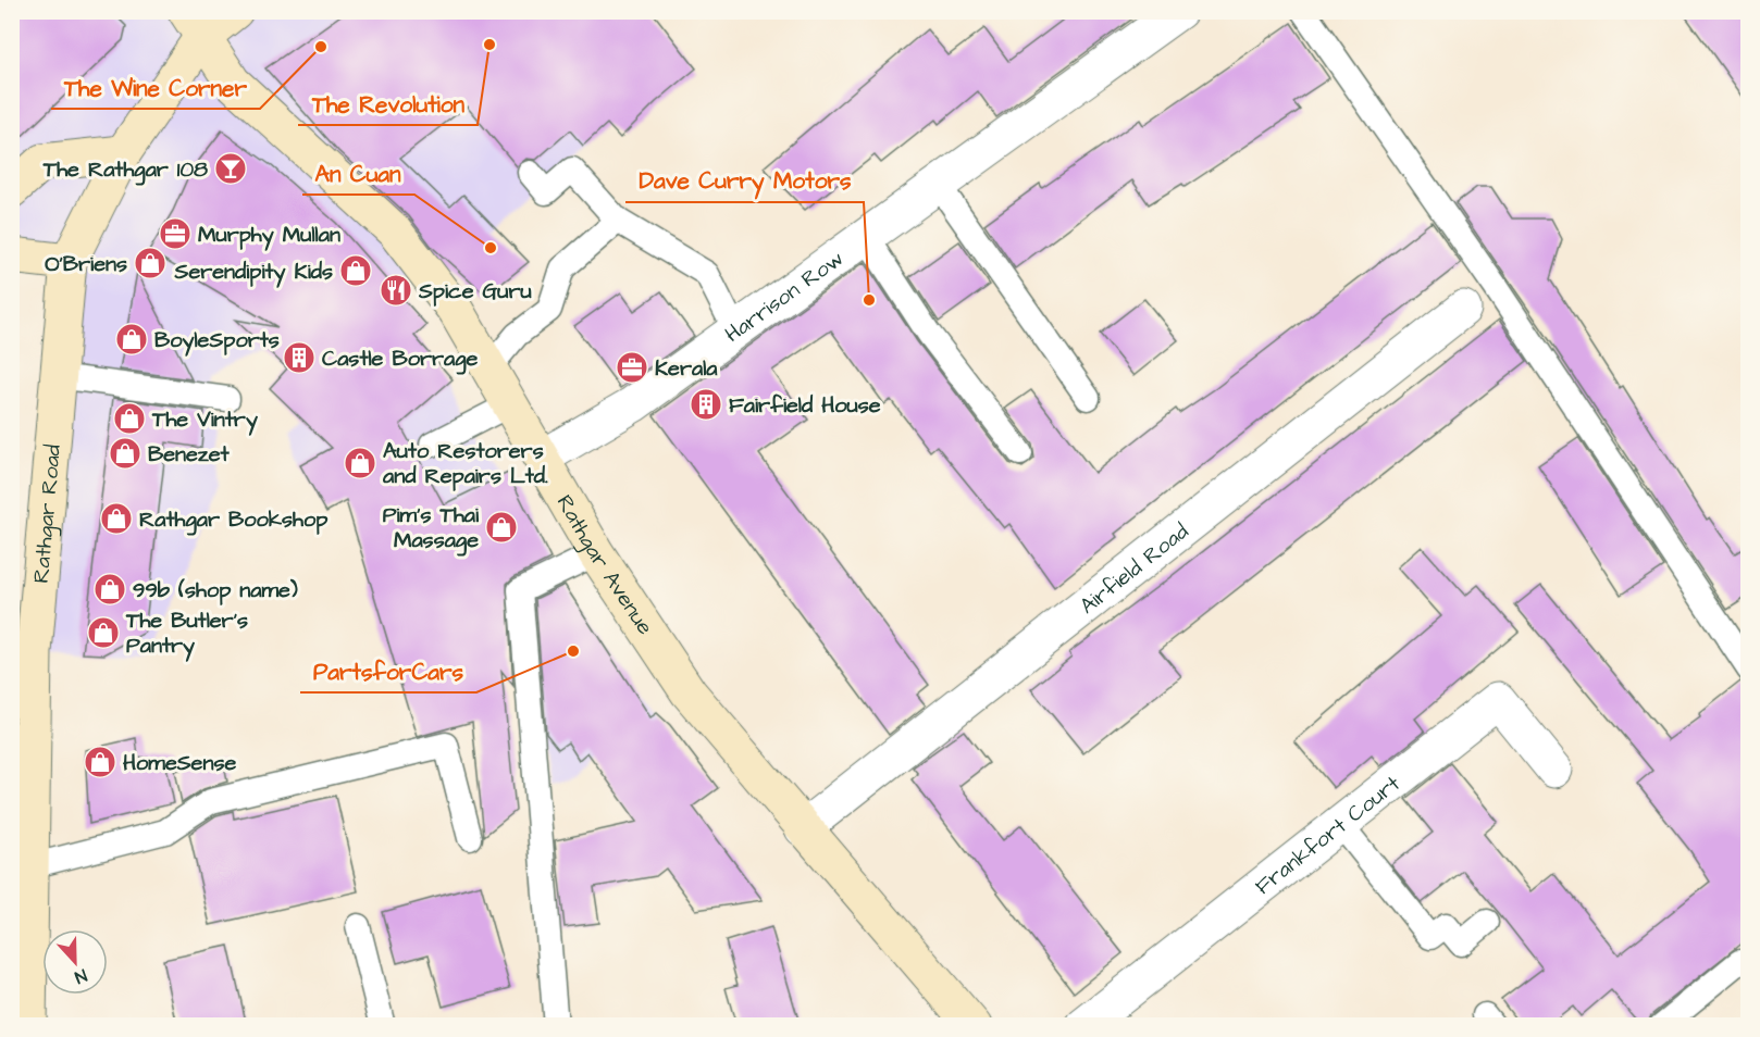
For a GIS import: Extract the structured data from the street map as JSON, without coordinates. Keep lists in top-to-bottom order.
{
  "streets": {
    "street": [
      "Harrison Row",
      "Rathgar Road",
      "Rathgar Avenue",
      "Airfield Road",
      "Frankfort Court"
    ]
  },
  "crossings": [
    ["Harrison Row", "Rathgar Avenue"],
    ["Rathgar Road", "Rathgar Avenue"],
    ["Rathgar Avenue", "Airfield Road"]
  ],
  "places": {
    "other": [
      "The Revolution",
      "The Wine Corner",
      "An Cuan",
      "Dave Curry Motors",
      "PartsforCars"
    ],
    "bar": ["The Rathgar 108"],
    "office": ["Murphy Mullan", "Kerala"],
    "shop": [
      "O'Briens",
      "Serendipity Kids",
      "BoyleSports",
      "The Vintry",
      "Benezet",
      "Auto Restorers and Repairs Ltd.",
      "Rathgar Bookshop",
      "Pim's Thai Massage",
      "99b (shop name)",
      "The Butler's Pantry",
      "HomeSense"
    ],
    "restaurant": ["Spice Guru"],
    "building": ["Castle Borrage", "Fairfield House"]
  },
  "north": "bottom"
}
